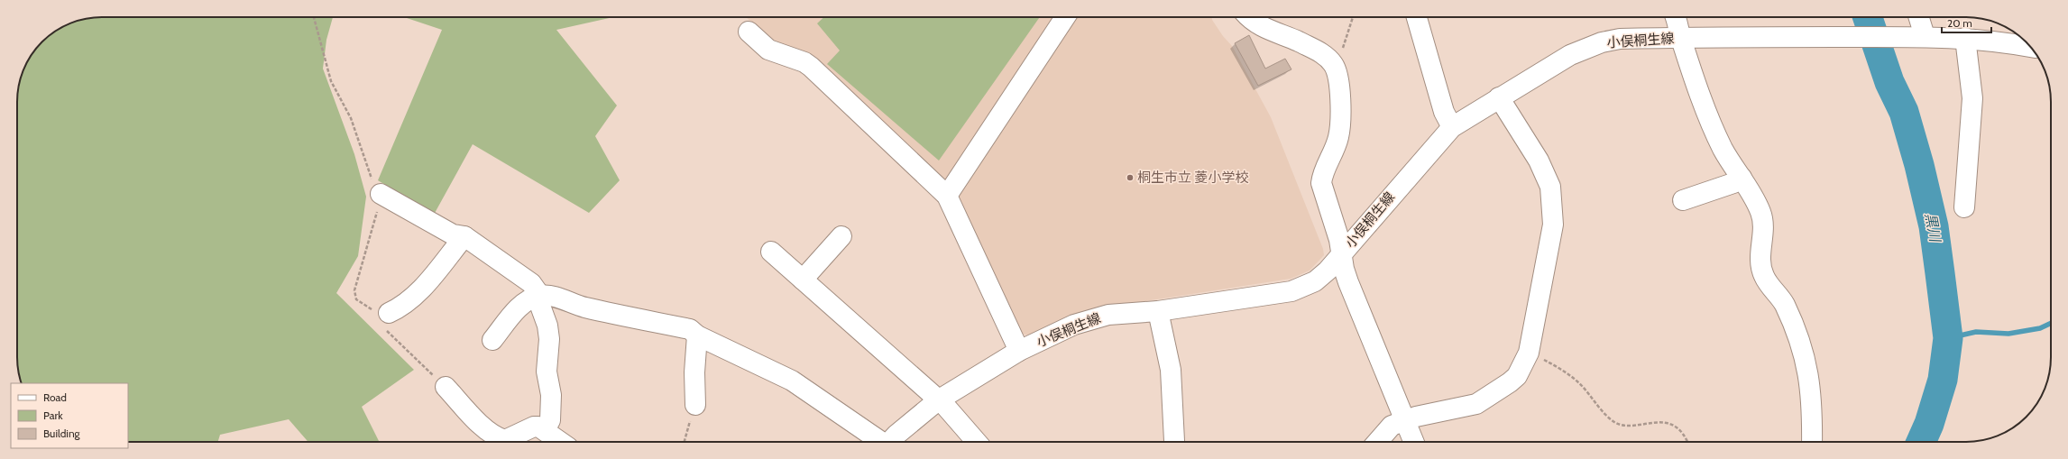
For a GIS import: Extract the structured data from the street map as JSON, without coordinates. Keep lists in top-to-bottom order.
{
  "streets": {
    "street": ["小俣桐生線"]
  },
  "water": ["黒川"],
  "places": ["桐生市立 菱小学校"],
  "legend": ["Road", "Park", "Building"],
  "scale_bar": "20 m"
}
